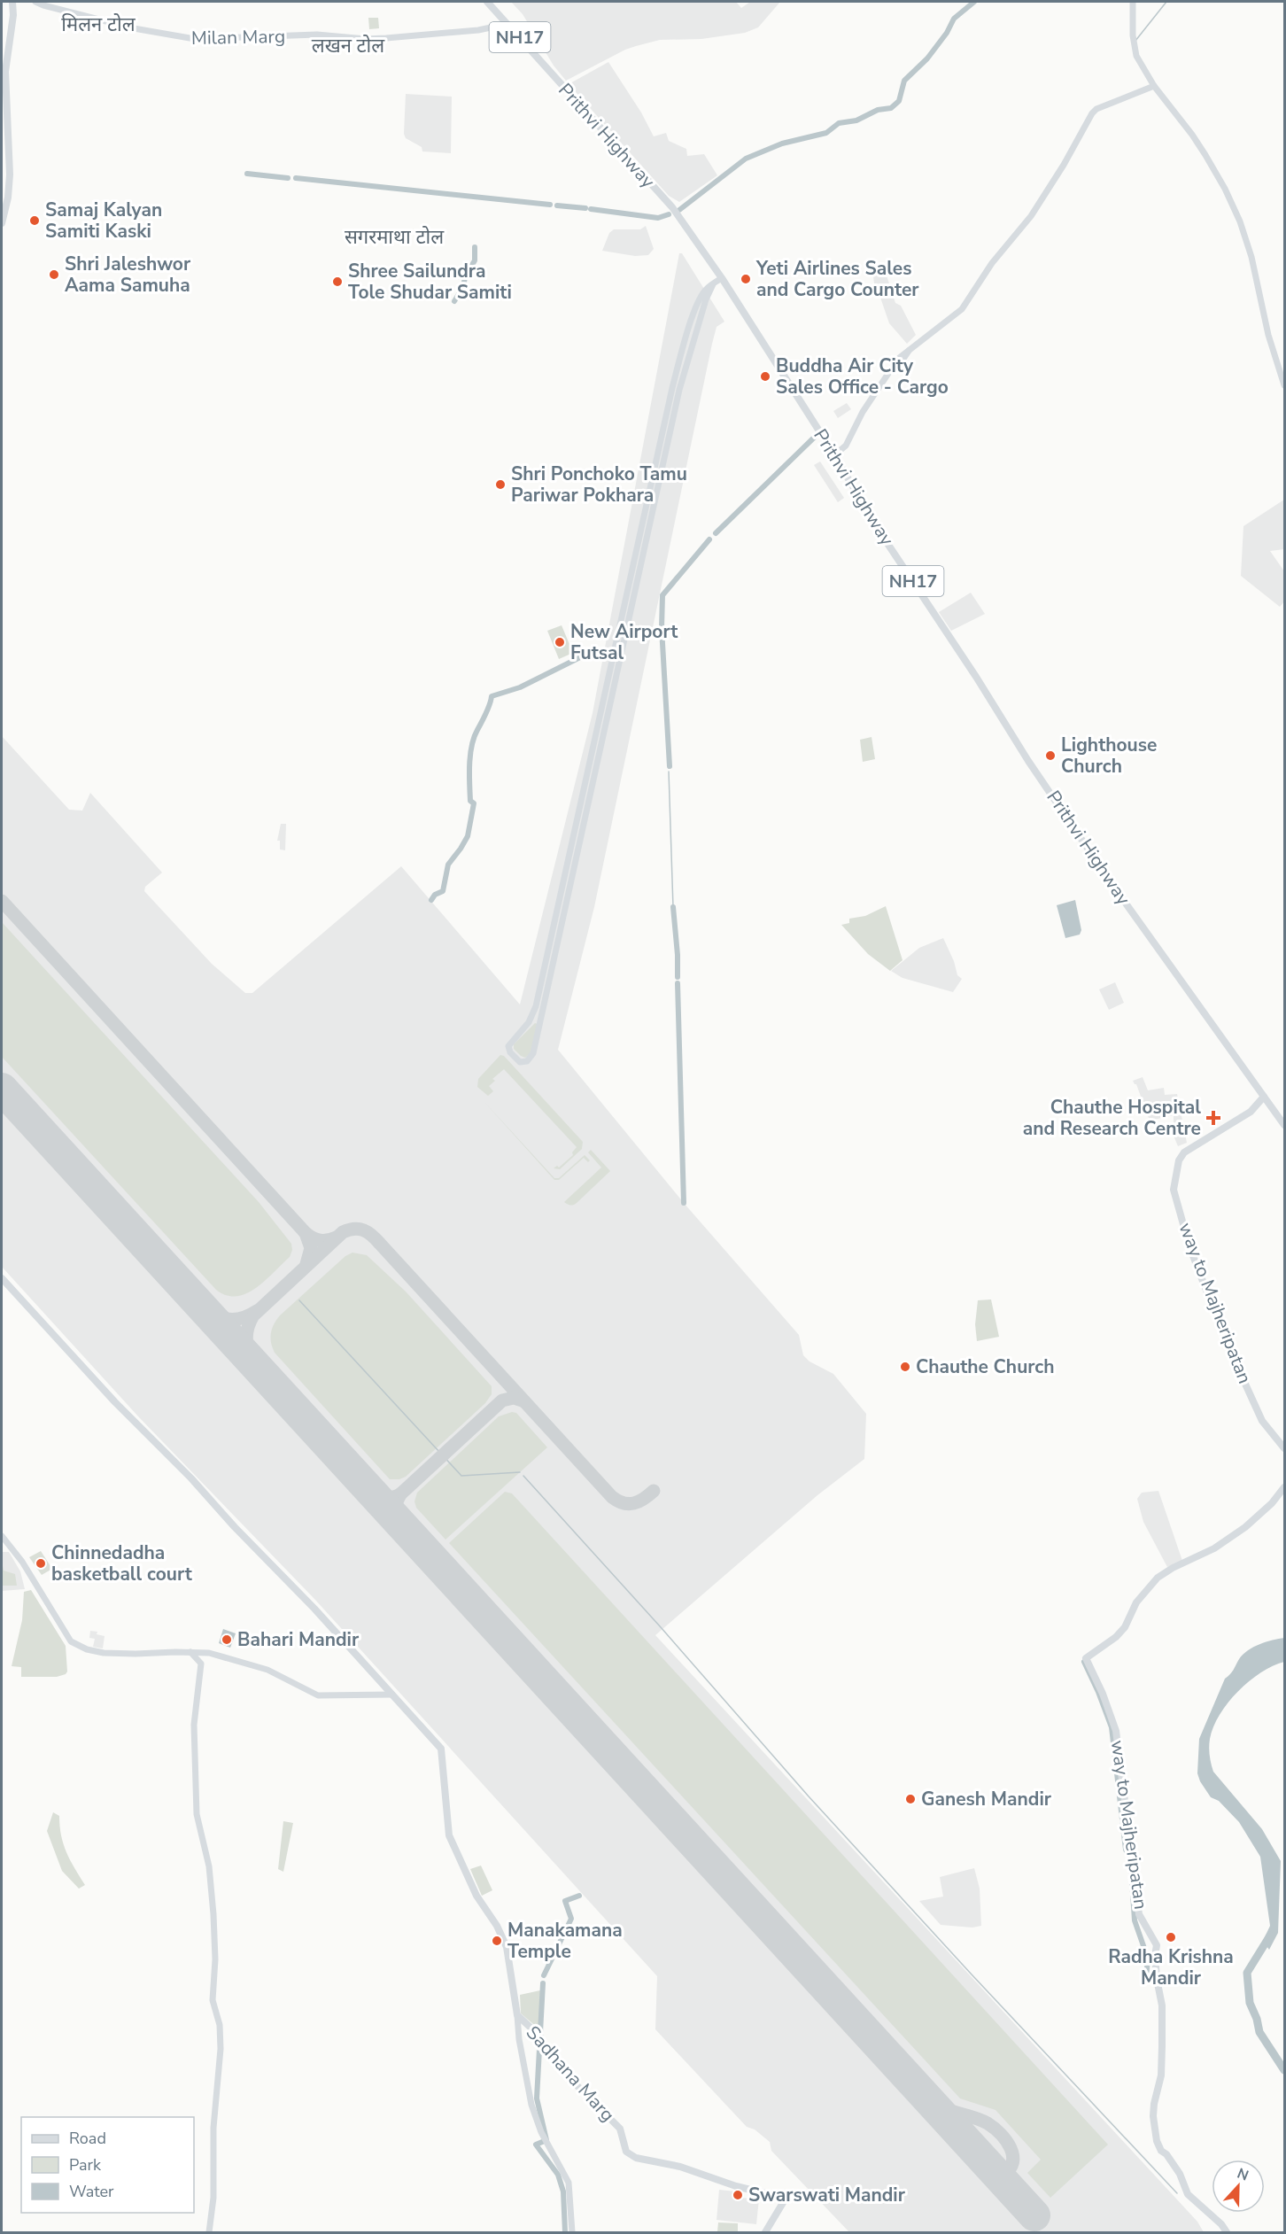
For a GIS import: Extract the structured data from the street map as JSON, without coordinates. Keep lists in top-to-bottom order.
{
  "streets": {
    "highway": ["NH17", "Prithvi Highway"],
    "main road": ["way to Majheripatan", "Sadhana Marg"],
    "street": ["Milan Marg"]
  },
  "crossings": [
    ["Milan Marg", "Prithvi Highway"],
    ["Prithvi Highway", "way to Majheripatan"]
  ],
  "districts": ["मिलन टोल", "लखन टोल", "सगरमाथा टोल"],
  "places": {
    "other": [
      "Samaj Kalyan Samiti Kaski",
      "Shri Jaleshwor Aama Samuha",
      "Yeti Airlines Sales and Cargo Counter",
      "Shree Sailundra Tole Shudar Samiti",
      "Buddha Air City Sales Office - Cargo",
      "Shri Ponchoko Tamu Pariwar Pokhara",
      "New Airport Futsal",
      "Lighthouse Church",
      "Chauthe Church",
      "Chinnedadha basketball court",
      "Bahari Mandir",
      "Ganesh Mandir",
      "Radha Krishna Mandir",
      "Manakamana Temple",
      "Swarswati Mandir"
    ],
    "health": ["Chauthe Hospital and Research Centre"]
  },
  "legend": ["Road", "Park", "Water"],
  "north": "top"
}
